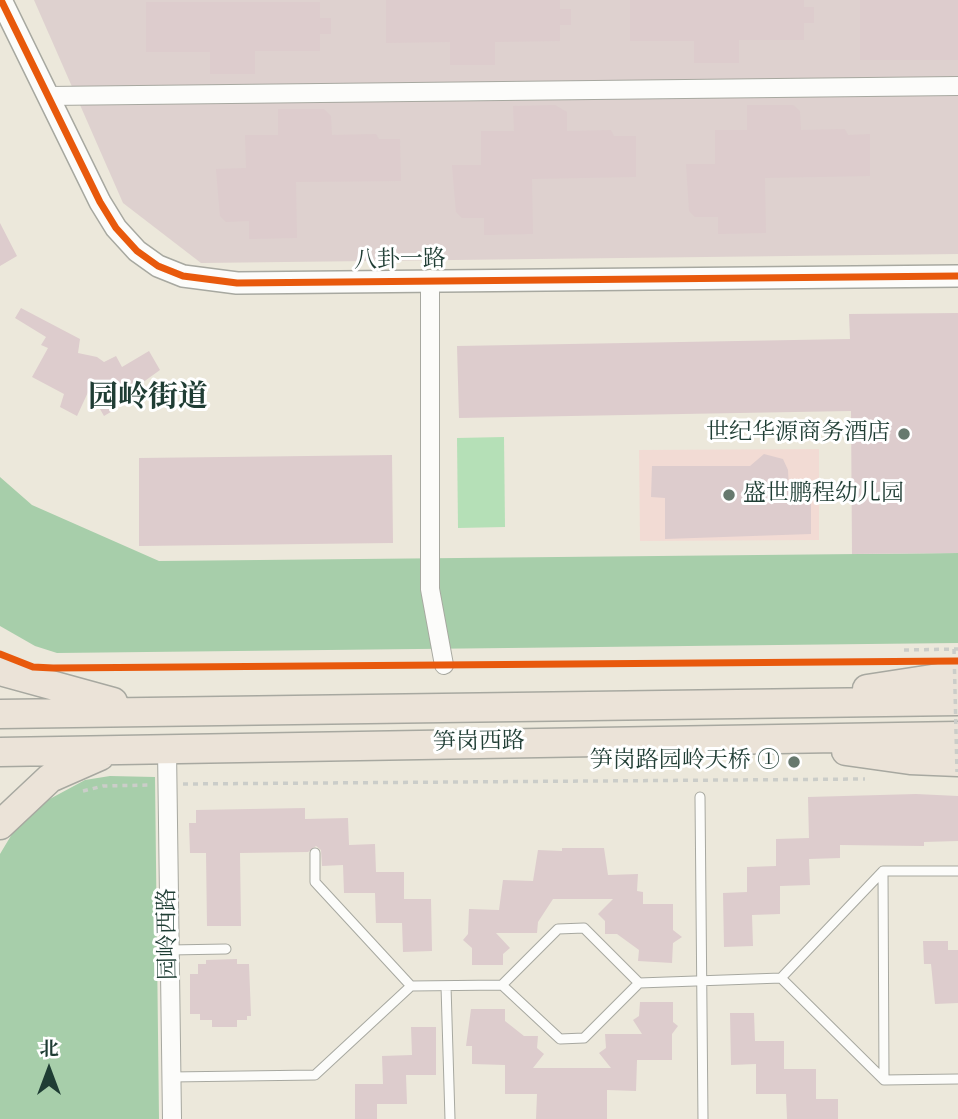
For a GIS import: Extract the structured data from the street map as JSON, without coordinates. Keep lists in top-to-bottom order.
{
  "streets": {
    "main road": ["笋岗西路"],
    "street": ["八卦一路", "园岭西路"]
  },
  "crossings": [
    ["笋岗西路", "园岭西路"]
  ],
  "districts": ["园岭街道"],
  "places": ["世纪华源商务酒店", "盛世鹏程幼儿园", "笋岗路园岭天桥 ①"],
  "north": "top"
}
